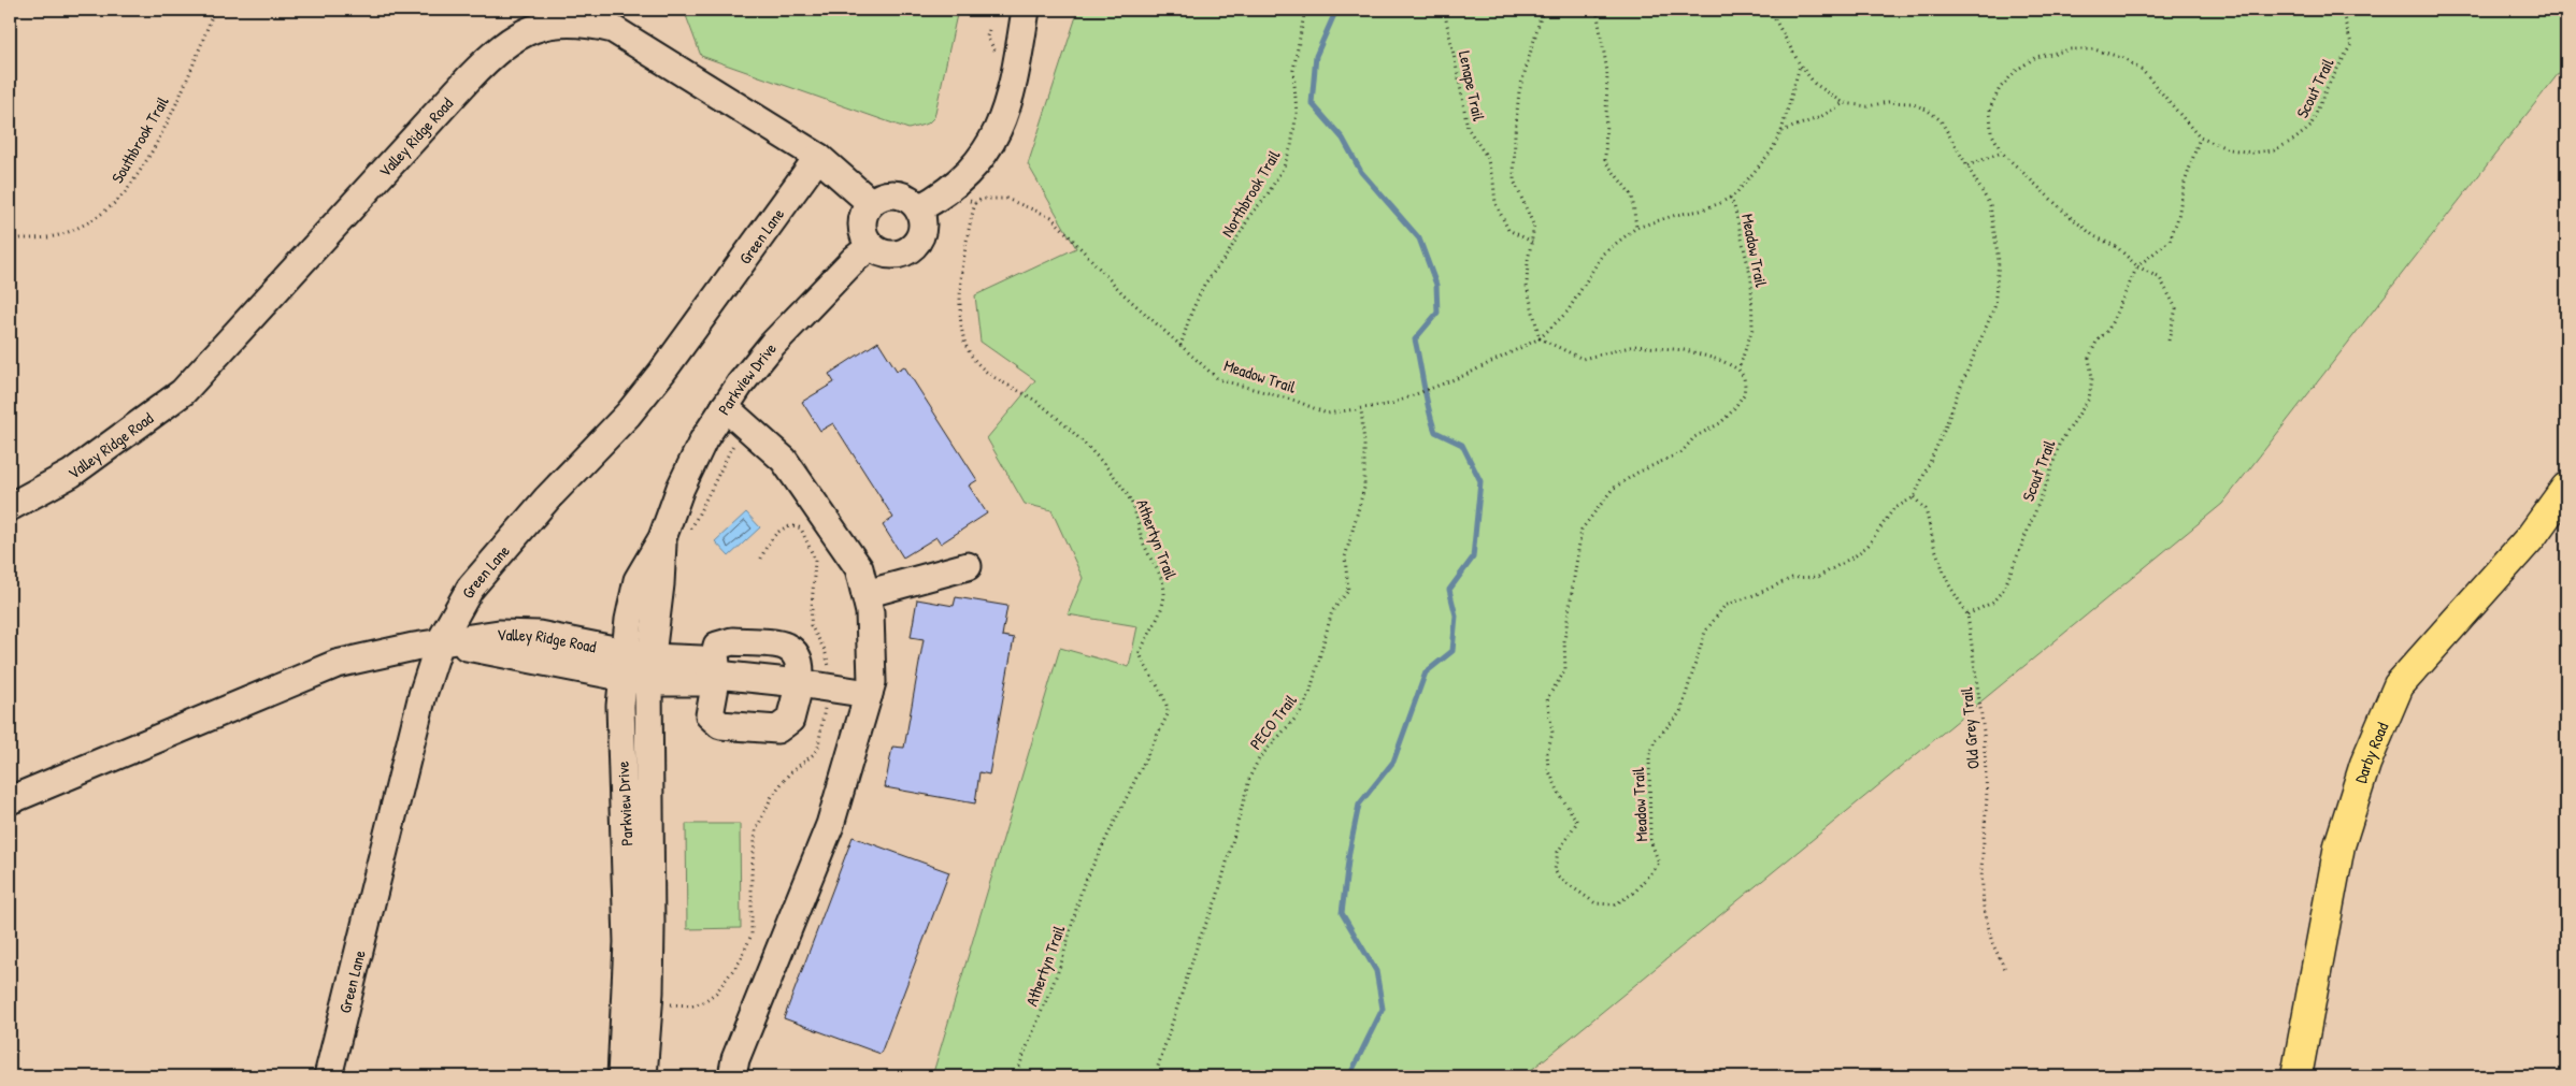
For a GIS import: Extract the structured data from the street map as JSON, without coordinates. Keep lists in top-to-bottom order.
{
  "streets": {
    "main road": ["Darby Road"],
    "street": ["Valley Ridge Road", "Green Lane", "Parkview Drive"],
    "path": [
      "Lenape Trail",
      "Scout Trail",
      "Southbrook Trail",
      "Northbrook Trail",
      "Meadow Trail",
      "Athertyn Trail",
      "PECO Trail",
      "Old Grey Trail"
    ]
  },
  "crossings": [
    ["Scout Trail", "Old Grey Trail"],
    ["Valley Ridge Road", "Green Lane"],
    ["Valley Ridge Road", "Parkview Drive"],
    ["Northbrook Trail", "Meadow Trail"],
    ["Meadow Trail", "Athertyn Trail"],
    ["Meadow Trail", "PECO Trail"],
    ["Meadow Trail", "Old Grey Trail"]
  ]
}
